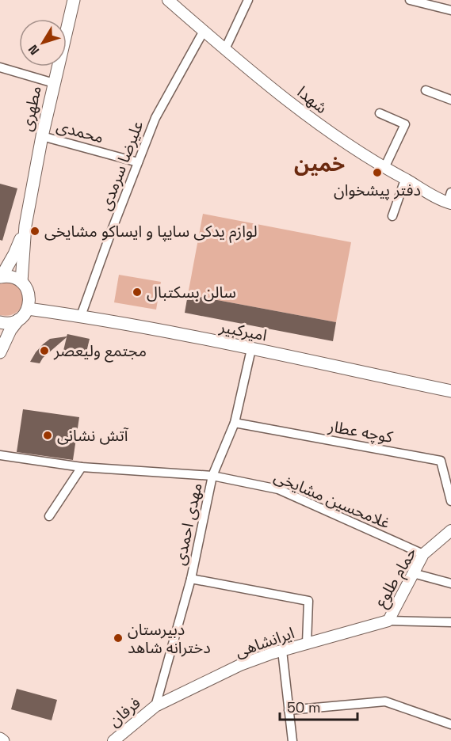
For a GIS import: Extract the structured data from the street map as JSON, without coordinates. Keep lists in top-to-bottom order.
{
  "streets": {
    "main road": ["مطهری", "امیرکبیر"],
    "street": [
      "شهدا",
      "محمدی",
      "علیرضا سرمدی",
      "کوچه عطار",
      "غلامحسین مشایخی",
      "مهدی احمدی",
      "حمام طلوع",
      "ایرانشاهی",
      "فرفان"
    ]
  },
  "crossings": [
    ["شهدا", "علیرضا سرمدی"],
    ["مطهری", "محمدی"],
    ["محمدی", "علیرضا سرمدی"],
    ["علیرضا سرمدی", "امیرکبیر"],
    ["امیرکبیر", "مهدی احمدی"],
    ["کوچه عطار", "مهدی احمدی"],
    ["غلامحسین مشایخی", "مهدی احمدی"],
    ["غلامحسین مشایخی", "حمام طلوع"],
    ["مهدی احمدی", "ایرانشاهی"],
    ["مهدی احمدی", "فرفان"],
    ["حمام طلوع", "ایرانشاهی"],
    ["ایرانشاهی", "فرفان"]
  ],
  "districts": ["خمین"],
  "places": [
    "دفتر پیشخوان",
    "لوازم یدکی سایپا و ایساکو مشایخی",
    "سالن بسکتبال",
    "مجتمع ولیعصر",
    "آتش نشانی",
    "دبیرستان دخترانه شاهد"
  ],
  "scale_bar": "50 m",
  "north": "bottom left"
}
